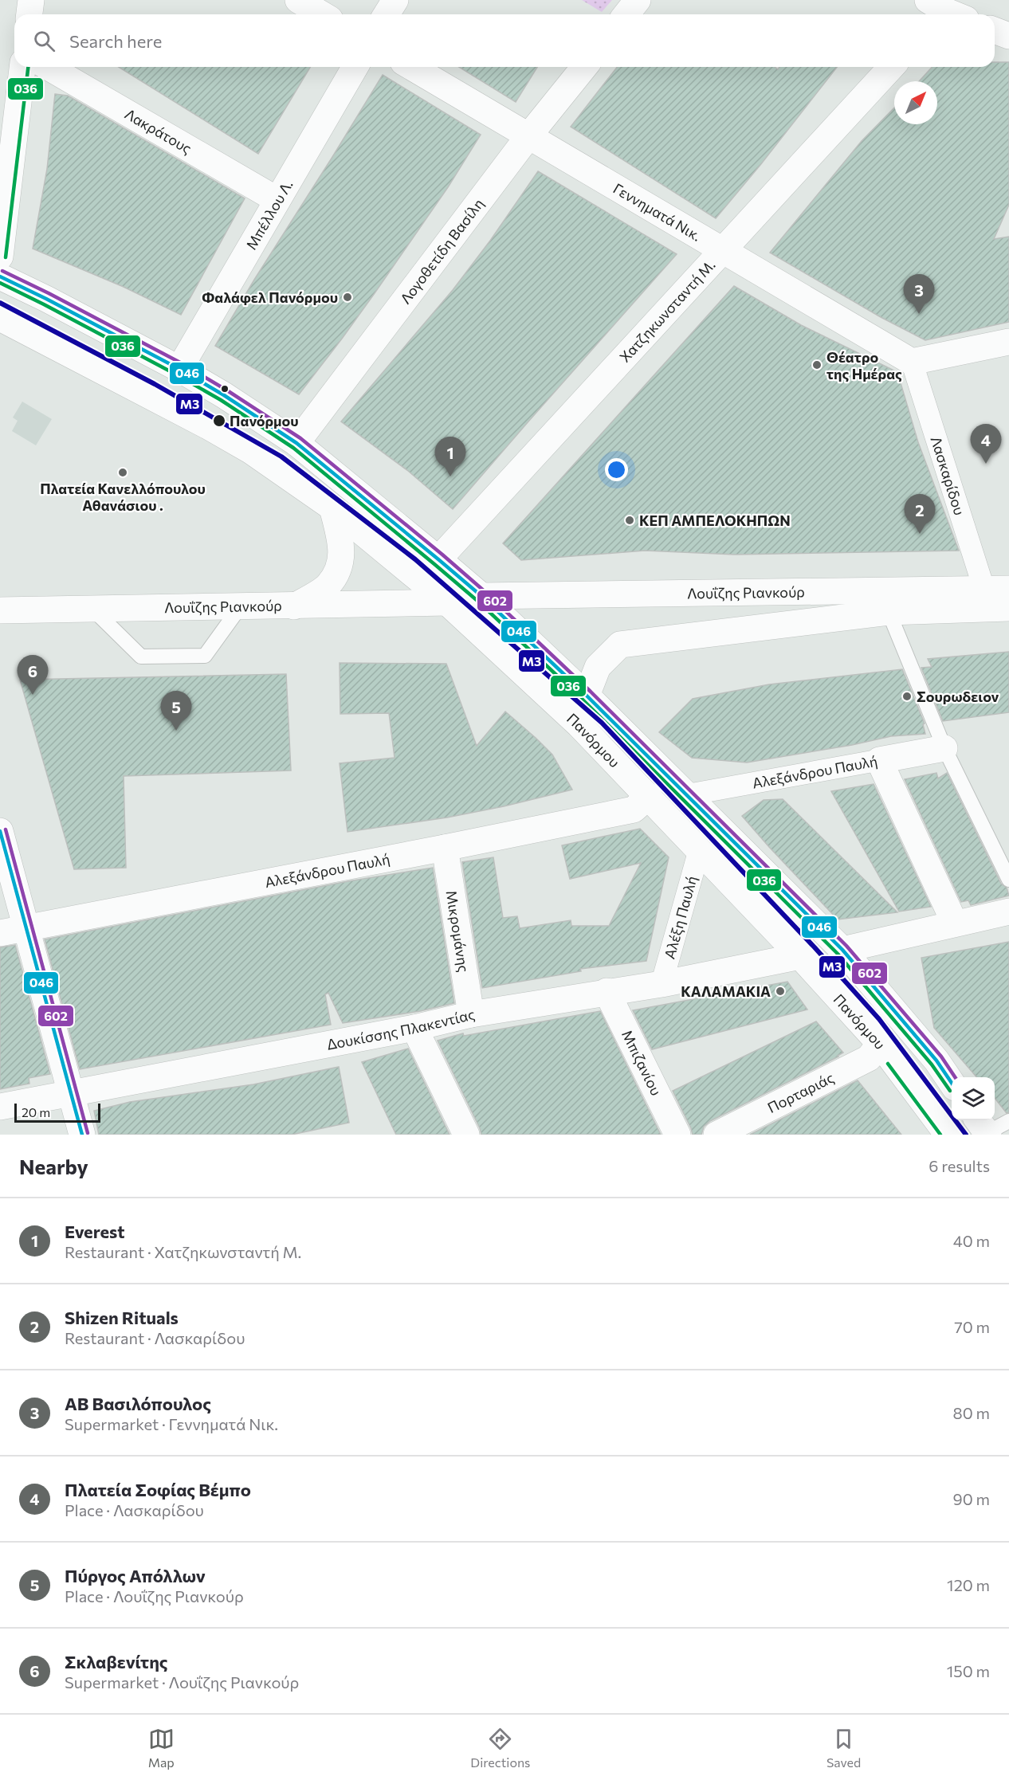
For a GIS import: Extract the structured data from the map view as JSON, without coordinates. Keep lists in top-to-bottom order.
{
  "streets": {
    "street": [
      "Λακράτους",
      "Γεννηματά Νικ.",
      "Μπέλλου Λ.",
      "Λογοθετίδη Βασίλη",
      "Χατζηκωνσταντή Μ.",
      "Λασκαρίδου",
      "Λουΐζης Ριανκούρ",
      "Πανόρμου",
      "Αλεξάνδρου Παυλή",
      "Αλέξη Παυλή",
      "Μικρομάνης",
      "Δουκίσσης Πλακεντίας",
      "Μπιζανίου",
      "Πορταριάς"
    ]
  },
  "crossings": [
    ["Λακράτους", "Μπέλλου Λ."],
    ["Γεννηματά Νικ.", "Λογοθετίδη Βασίλη"],
    ["Γεννηματά Νικ.", "Χατζηκωνσταντή Μ."],
    ["Γεννηματά Νικ.", "Λασκαρίδου"],
    ["Μπέλλου Λ.", "Πανόρμου"],
    ["Λογοθετίδη Βασίλη", "Πανόρμου"],
    ["Χατζηκωνσταντή Μ.", "Πανόρμου"],
    ["Λασκαρίδου", "Λουΐζης Ριανκούρ"],
    ["Λουΐζης Ριανκούρ", "Πανόρμου"],
    ["Πανόρμου", "Αλεξάνδρου Παυλή"],
    ["Πανόρμου", "Αλέξη Παυλή"],
    ["Πανόρμου", "Δουκίσσης Πλακεντίας"],
    ["Πανόρμου", "Πορταριάς"],
    ["Αλεξάνδρου Παυλή", "Μικρομάνης"],
    ["Αλέξη Παυλή", "Δουκίσσης Πλακεντίας"],
    ["Μικρομάνης", "Δουκίσσης Πλακεντίας"],
    ["Δουκίσσης Πλακεντίας", "Μπιζανίου"]
  ],
  "places": [
    "Φαλάφελ Πανόρμου",
    "Θέατρο της Ημέρας",
    "Πανόρμου",
    "Πλατεία Κανελλόπουλου Αθανάσιου .",
    "ΚΕΠ ΑΜΠΕΛΟΚΗΠΩΝ",
    "Σουρωδειον",
    "ΚΑΛΑΜΑΚΙΑ"
  ],
  "lines": [
    "transit line 036",
    "transit line 602",
    "transit line 046",
    "transit line Μ3"
  ],
  "scale_bar": "20 m",
  "north": "top right",
  "page": {
    "search": "Search here",
    "pins": [
      "3",
      "4",
      "1",
      "2",
      "6",
      "5"
    ],
    "scale": "20 m",
    "heading": ["Nearby", "6 results"],
    "list": [
      {
        "mark": "1",
        "name": "Everest",
        "note": "Restaurant · Χατζηκωνσταντή Μ.",
        "value": "40 m"
      },
      {
        "mark": "2",
        "name": "Shizen Rituals",
        "note": "Restaurant · Λασκαρίδου",
        "value": "70 m"
      },
      {
        "mark": "3",
        "name": "ΑΒ Βασιλόπουλος",
        "note": "Supermarket · Γεννηματά Νικ.",
        "value": "80 m"
      },
      {
        "mark": "4",
        "name": "Πλατεία Σοφίας Βέμπο",
        "note": "Place · Λασκαρίδου",
        "value": "90 m"
      },
      {
        "mark": "5",
        "name": "Πύργος Απόλλων",
        "note": "Place · Λουΐζης Ριανκούρ",
        "value": "120 m"
      },
      {
        "mark": "6",
        "name": "Σκλαβενίτης",
        "note": "Supermarket · Λουΐζης Ριανκούρ",
        "value": "150 m"
      }
    ],
    "nav": ["Map", "Directions", "Saved"]
  }
}
